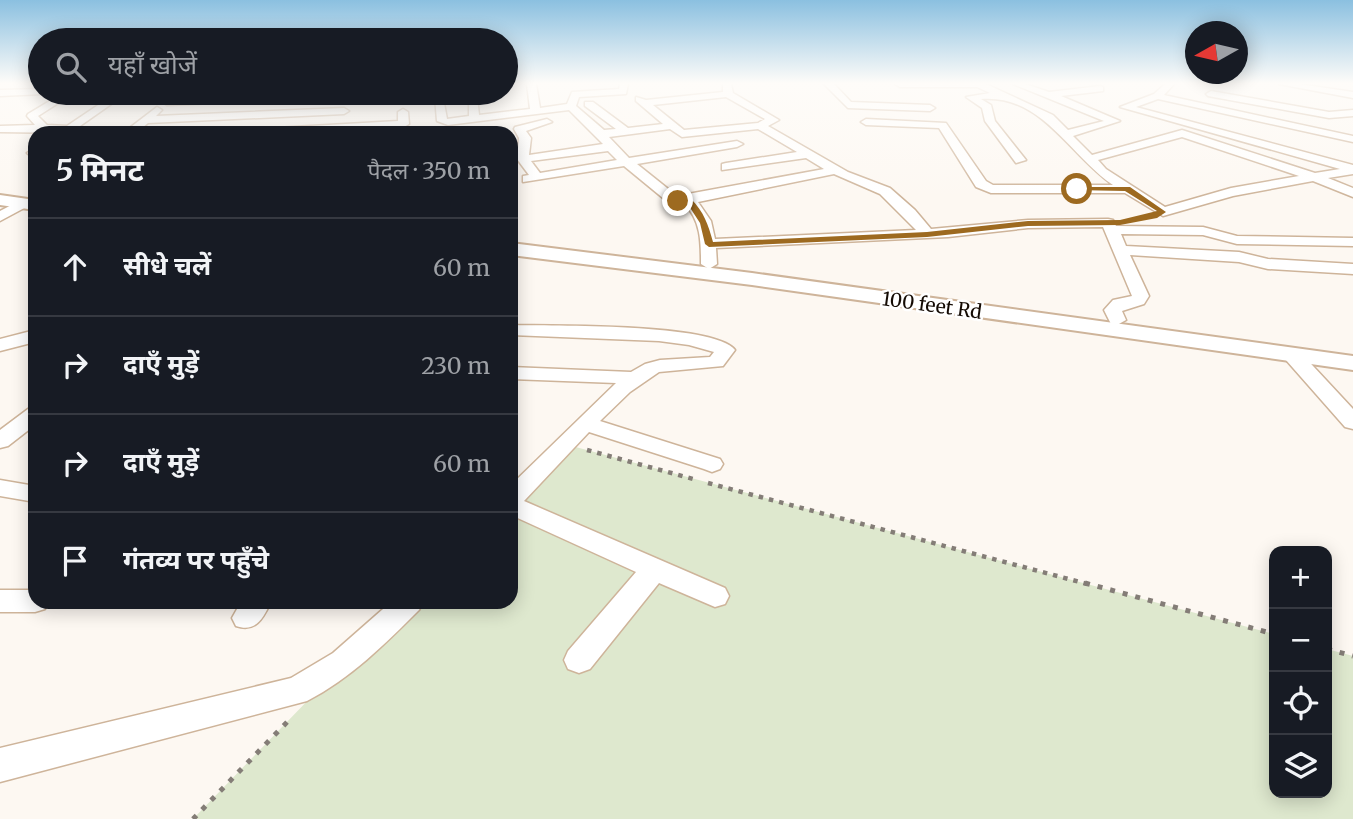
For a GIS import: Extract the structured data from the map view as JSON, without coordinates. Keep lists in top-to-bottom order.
{
  "streets": {
    "main road": ["100 feet Rd"]
  },
  "north": "left",
  "page": {
    "search": "यहाँ खोजें",
    "heading": ["5 मिनट", "पैदल · 350 m"],
    "list": [
      ["सीधे चलें", "60 m"],
      ["दाएँ मुड़ें", "230 m"],
      ["दाएँ मुड़ें", "60 m"],
      "गंतव्य पर पहुँचे"
    ],
    "map_buttons": ["+", "−"]
  }
}
